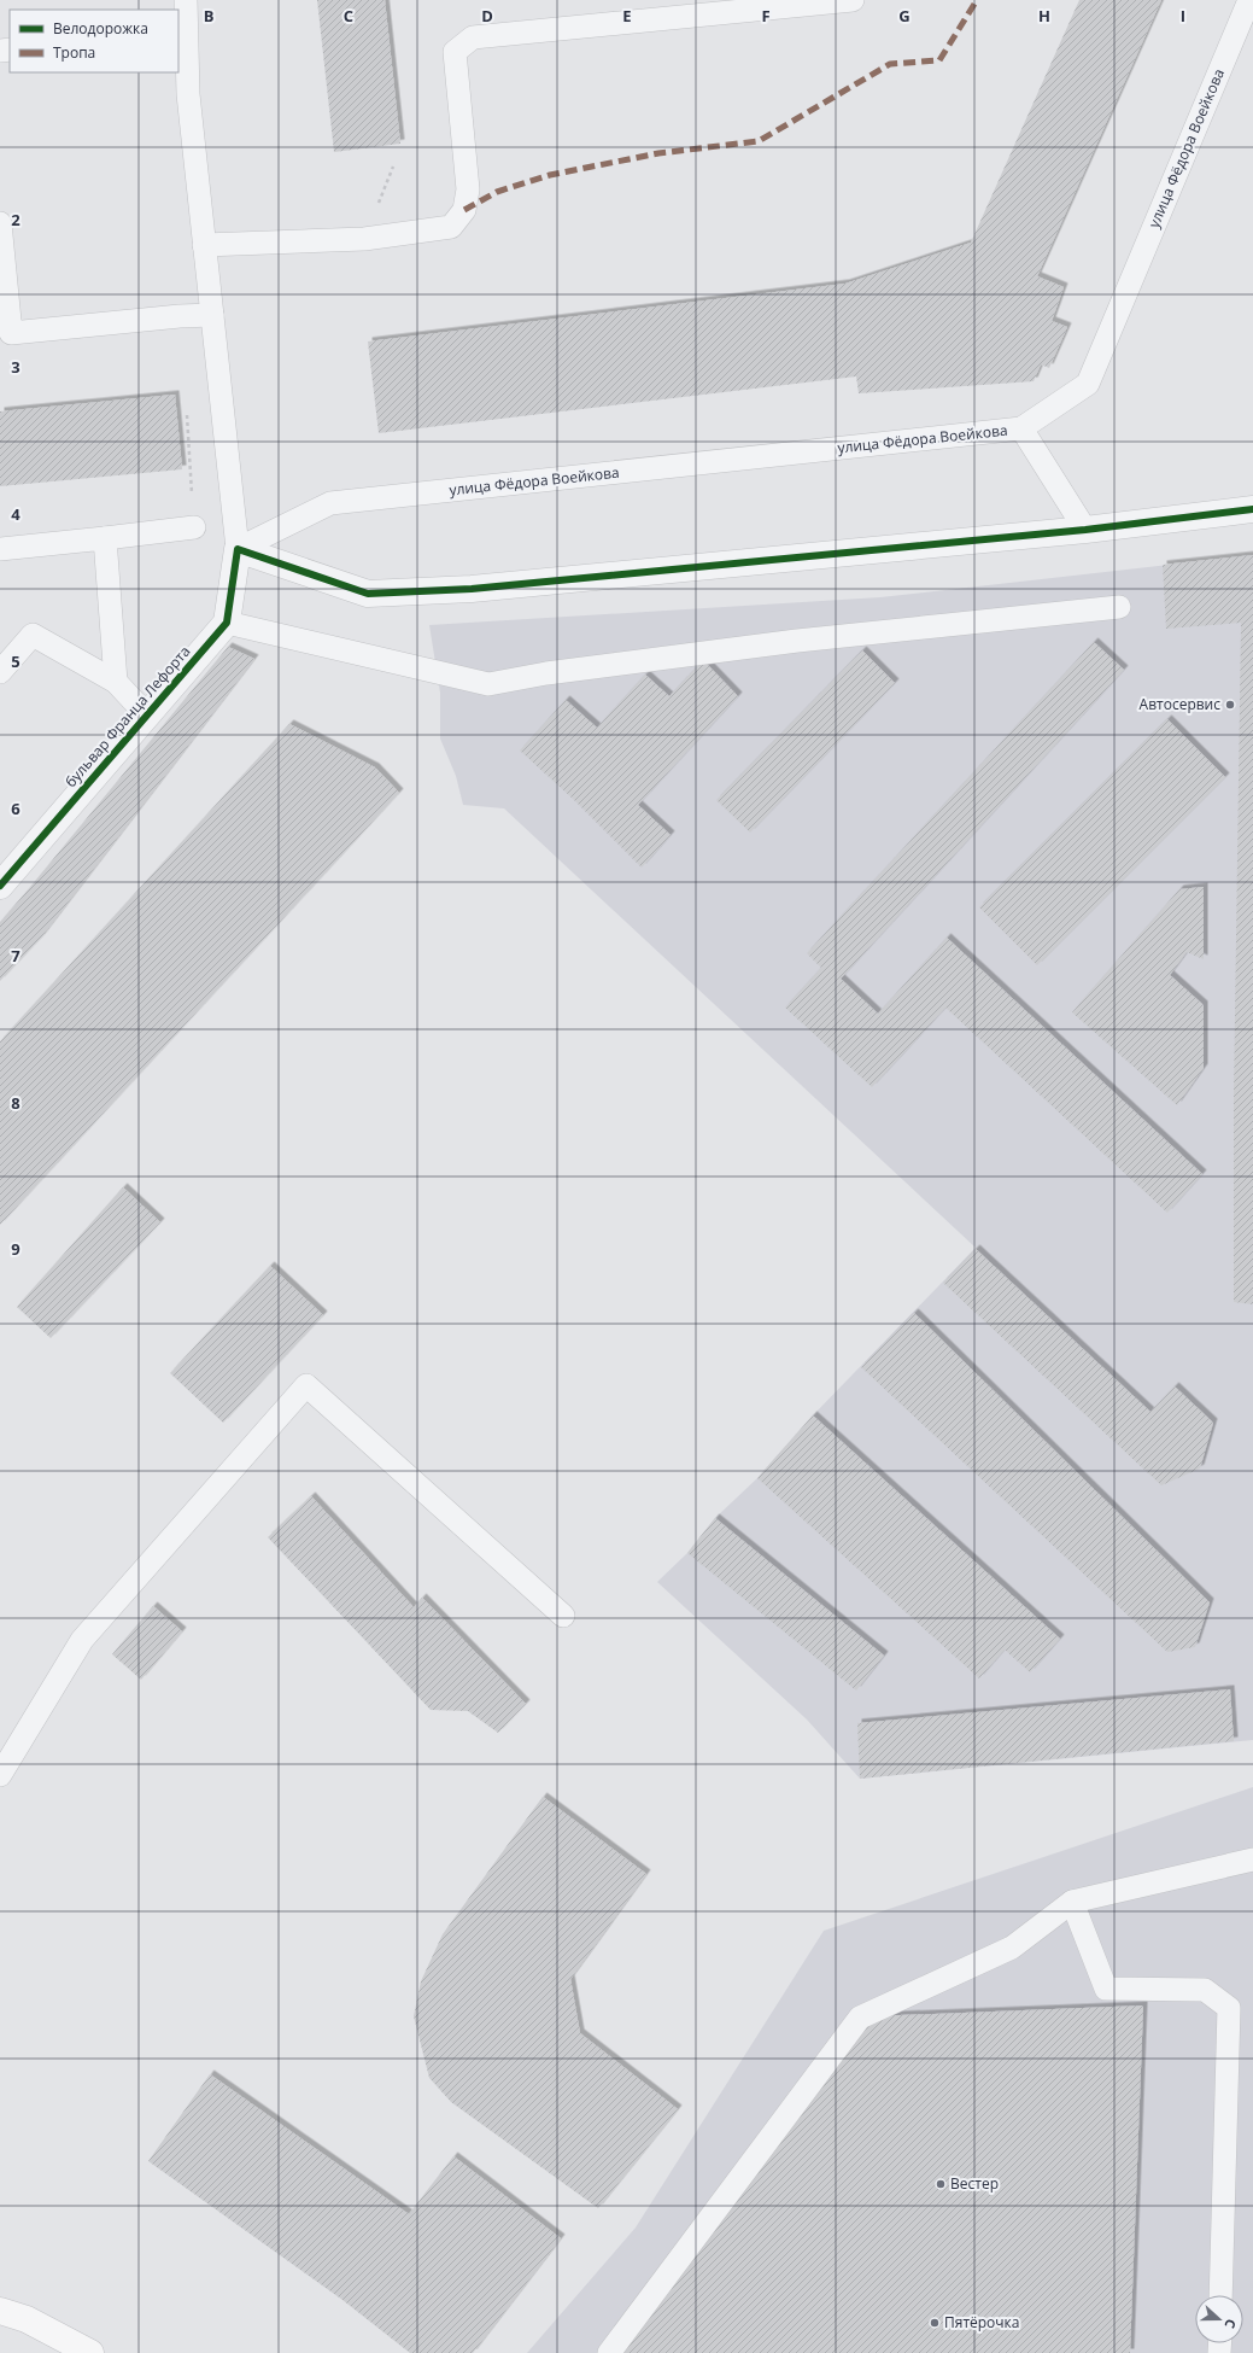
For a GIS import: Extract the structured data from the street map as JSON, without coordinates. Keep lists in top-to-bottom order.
{
  "streets": {
    "street": ["бульвар Франца Лефорта"],
    "lane": ["улица Фёдора Воейкова"]
  },
  "places": ["Автосервис", "Вестер", "Пятёрочка"],
  "legend": ["Велодорожка", "Тропа"],
  "north": "right",
  "grid": {
    "columns": [
      "B",
      "C",
      "D",
      "E",
      "F",
      "G",
      "H",
      "I"
    ],
    "rows": [
      "2",
      "3",
      "4",
      "5",
      "6",
      "7",
      "8",
      "9"
    ]
  }
}
